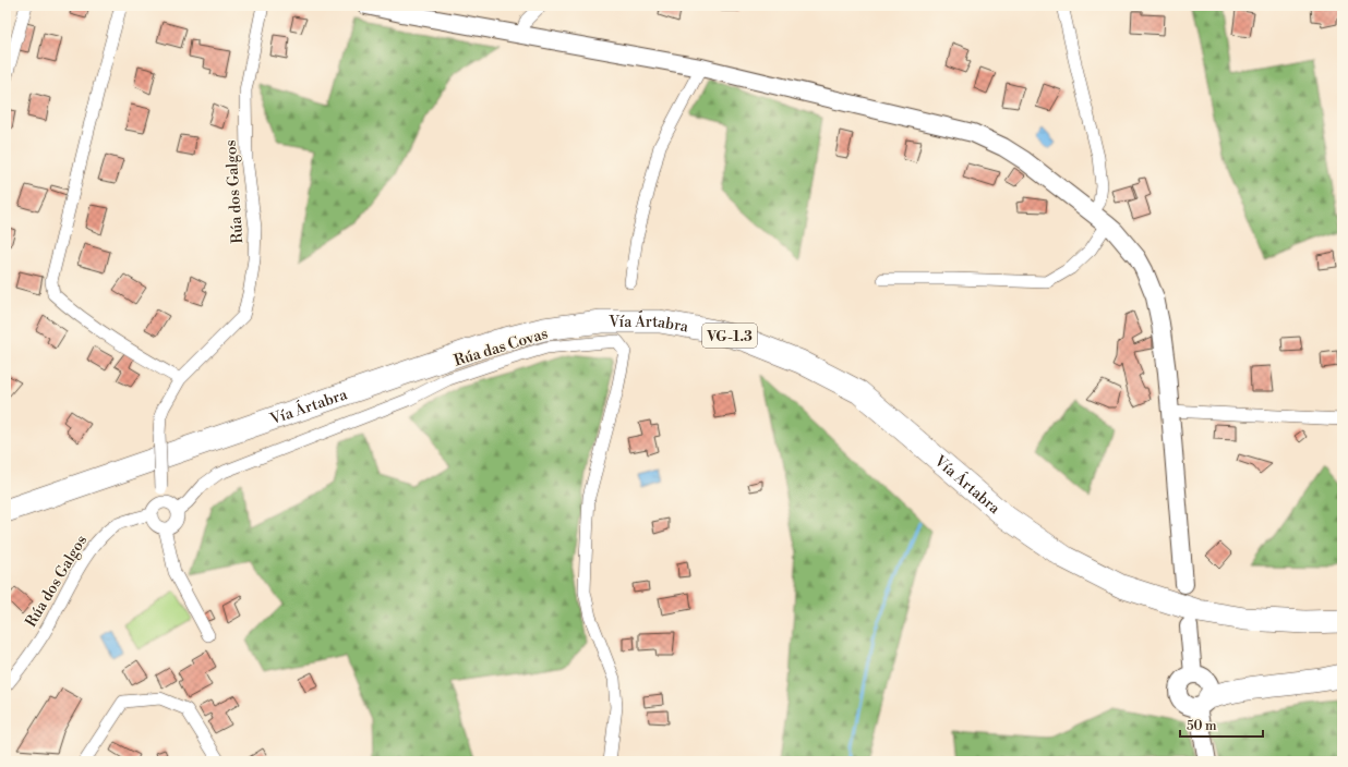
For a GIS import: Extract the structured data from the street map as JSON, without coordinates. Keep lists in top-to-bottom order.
{
  "streets": {
    "highway": ["Vía Ártabra", "VG-1.3"],
    "street": ["Rúa dos Galgos", "Rúa das Covas"]
  },
  "crossings": [
    ["Rúa dos Galgos", "Rúa das Covas"]
  ],
  "scale_bar": "50 m"
}
